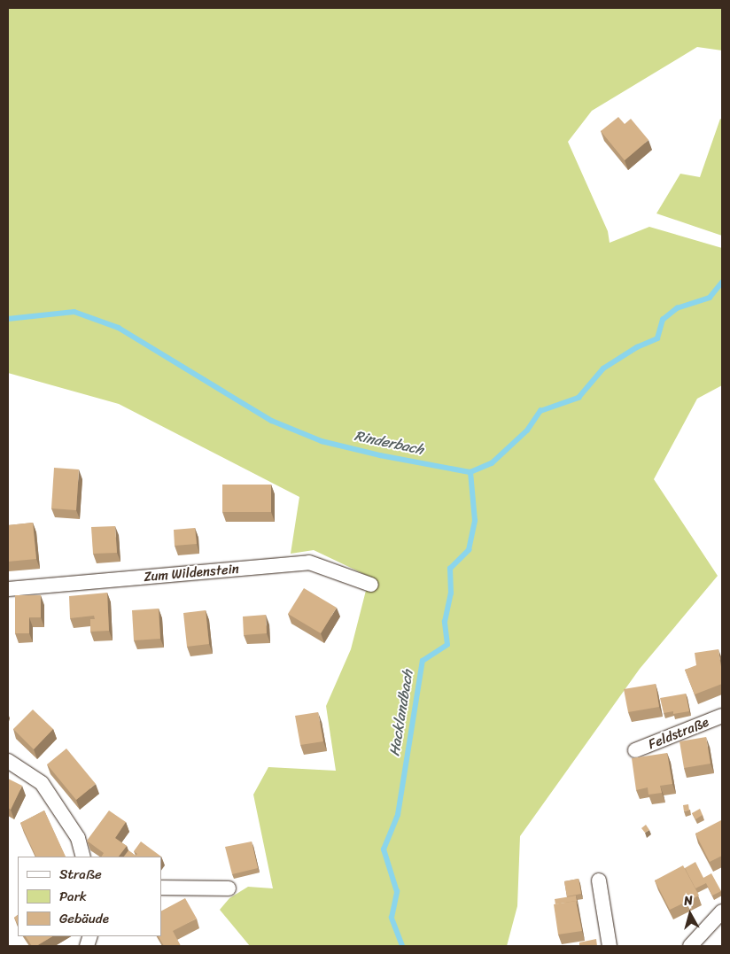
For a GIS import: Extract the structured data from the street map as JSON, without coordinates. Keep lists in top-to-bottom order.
{
  "streets": {
    "street": ["Zum Wildenstein", "Feldstraße"]
  },
  "water": ["Rinderbach", "Hacklandbach"],
  "legend": ["Straße", "Park", "Gebäude"],
  "north": "top"
}
